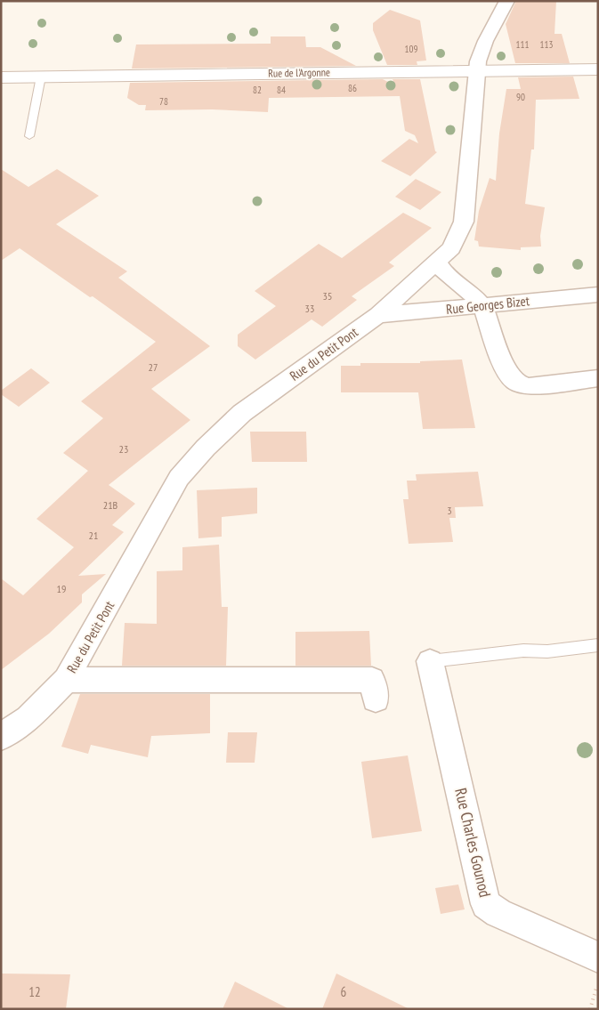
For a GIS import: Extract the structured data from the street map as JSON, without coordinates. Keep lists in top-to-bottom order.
{
  "streets": {
    "street": [
      "Rue de l'Argonne",
      "Rue Georges Bizet",
      "Rue du Petit Pont",
      "Rue Charles Gounod"
    ]
  },
  "crossings": [
    ["Rue de l'Argonne", "Rue du Petit Pont"],
    ["Rue Georges Bizet", "Rue du Petit Pont"]
  ],
  "house_numbers": [
    "111",
    "113",
    "109",
    "86",
    "82",
    "84",
    "90",
    "78",
    "35",
    "33",
    "27",
    "23",
    "21B",
    "3",
    "21",
    "19",
    "12",
    "6"
  ]
}
